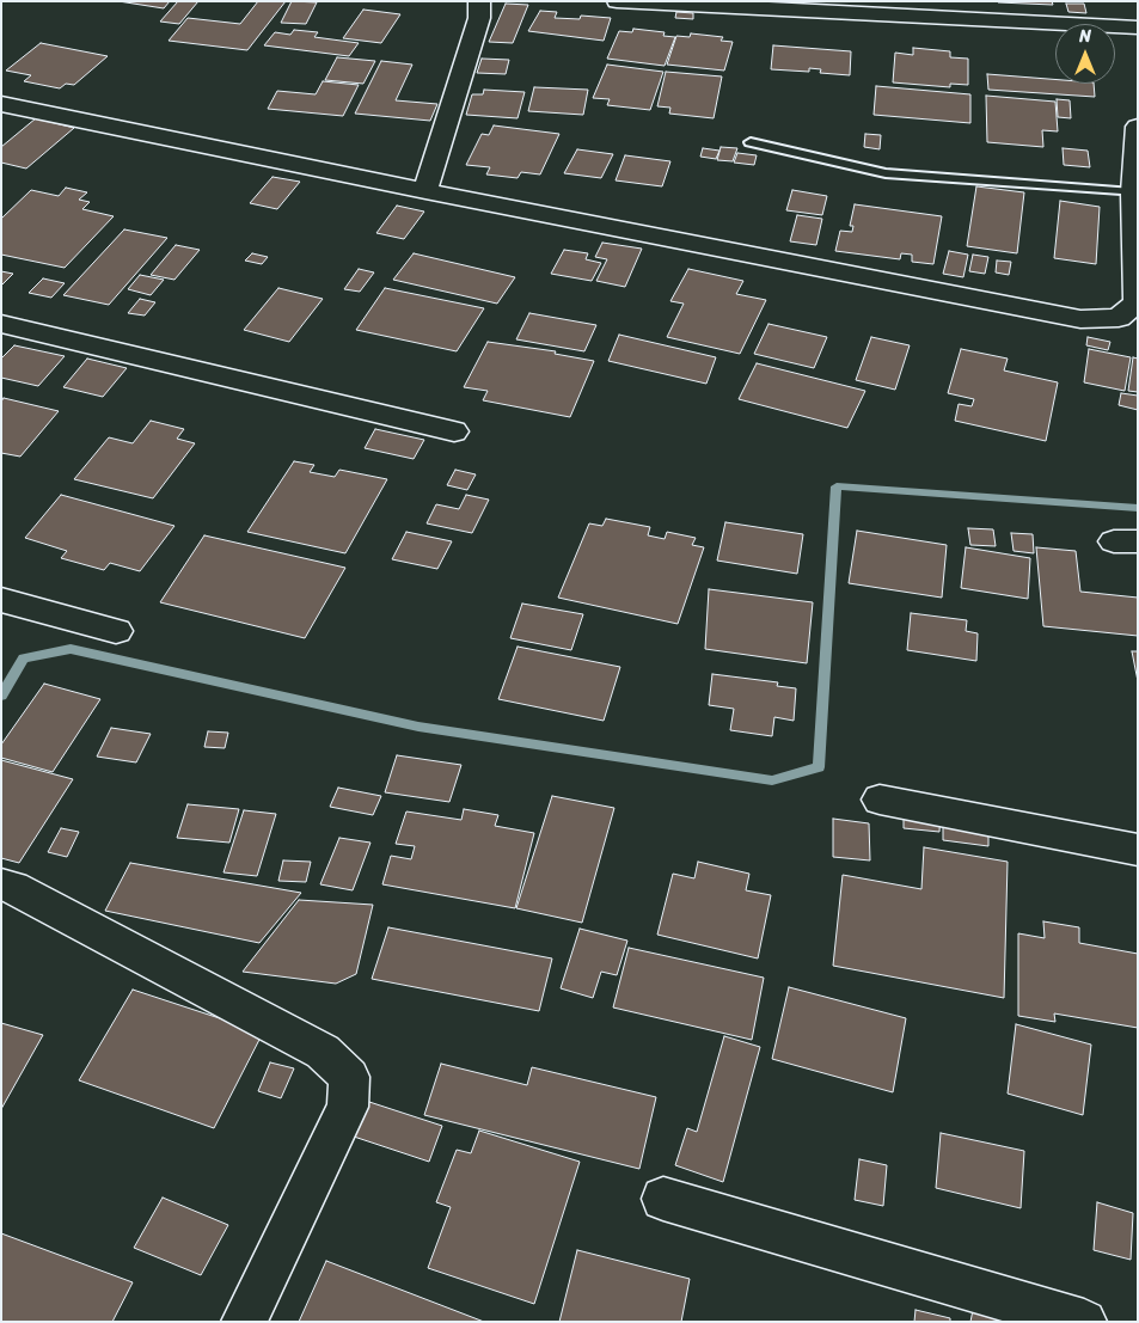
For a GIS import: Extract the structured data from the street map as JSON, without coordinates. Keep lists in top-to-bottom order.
{
  "north": "top"
}
